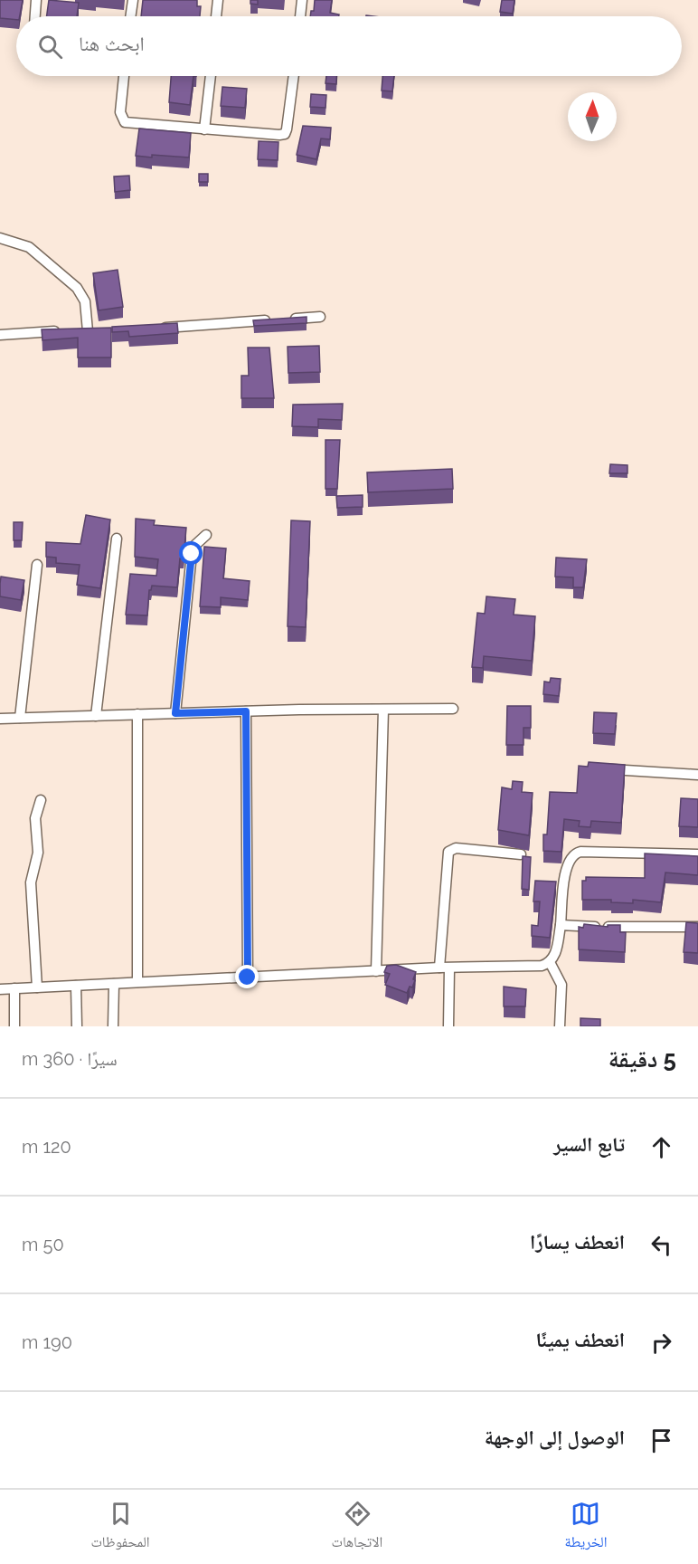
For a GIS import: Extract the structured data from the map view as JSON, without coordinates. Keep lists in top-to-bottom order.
{
  "north": "top",
  "page": {
    "search": "ابحث هنا",
    "heading": ["5 دقيقة", "سيرًا · 360 m"],
    "list": [
      ["تابع السير", "120 m"],
      ["انعطف يسارًا", "50 m"],
      ["انعطف يمينًا", "190 m"],
      "الوصول إلى الوجهة"
    ],
    "nav": ["الخريطة", "الاتجاهات", "المحفوظات"]
  }
}
